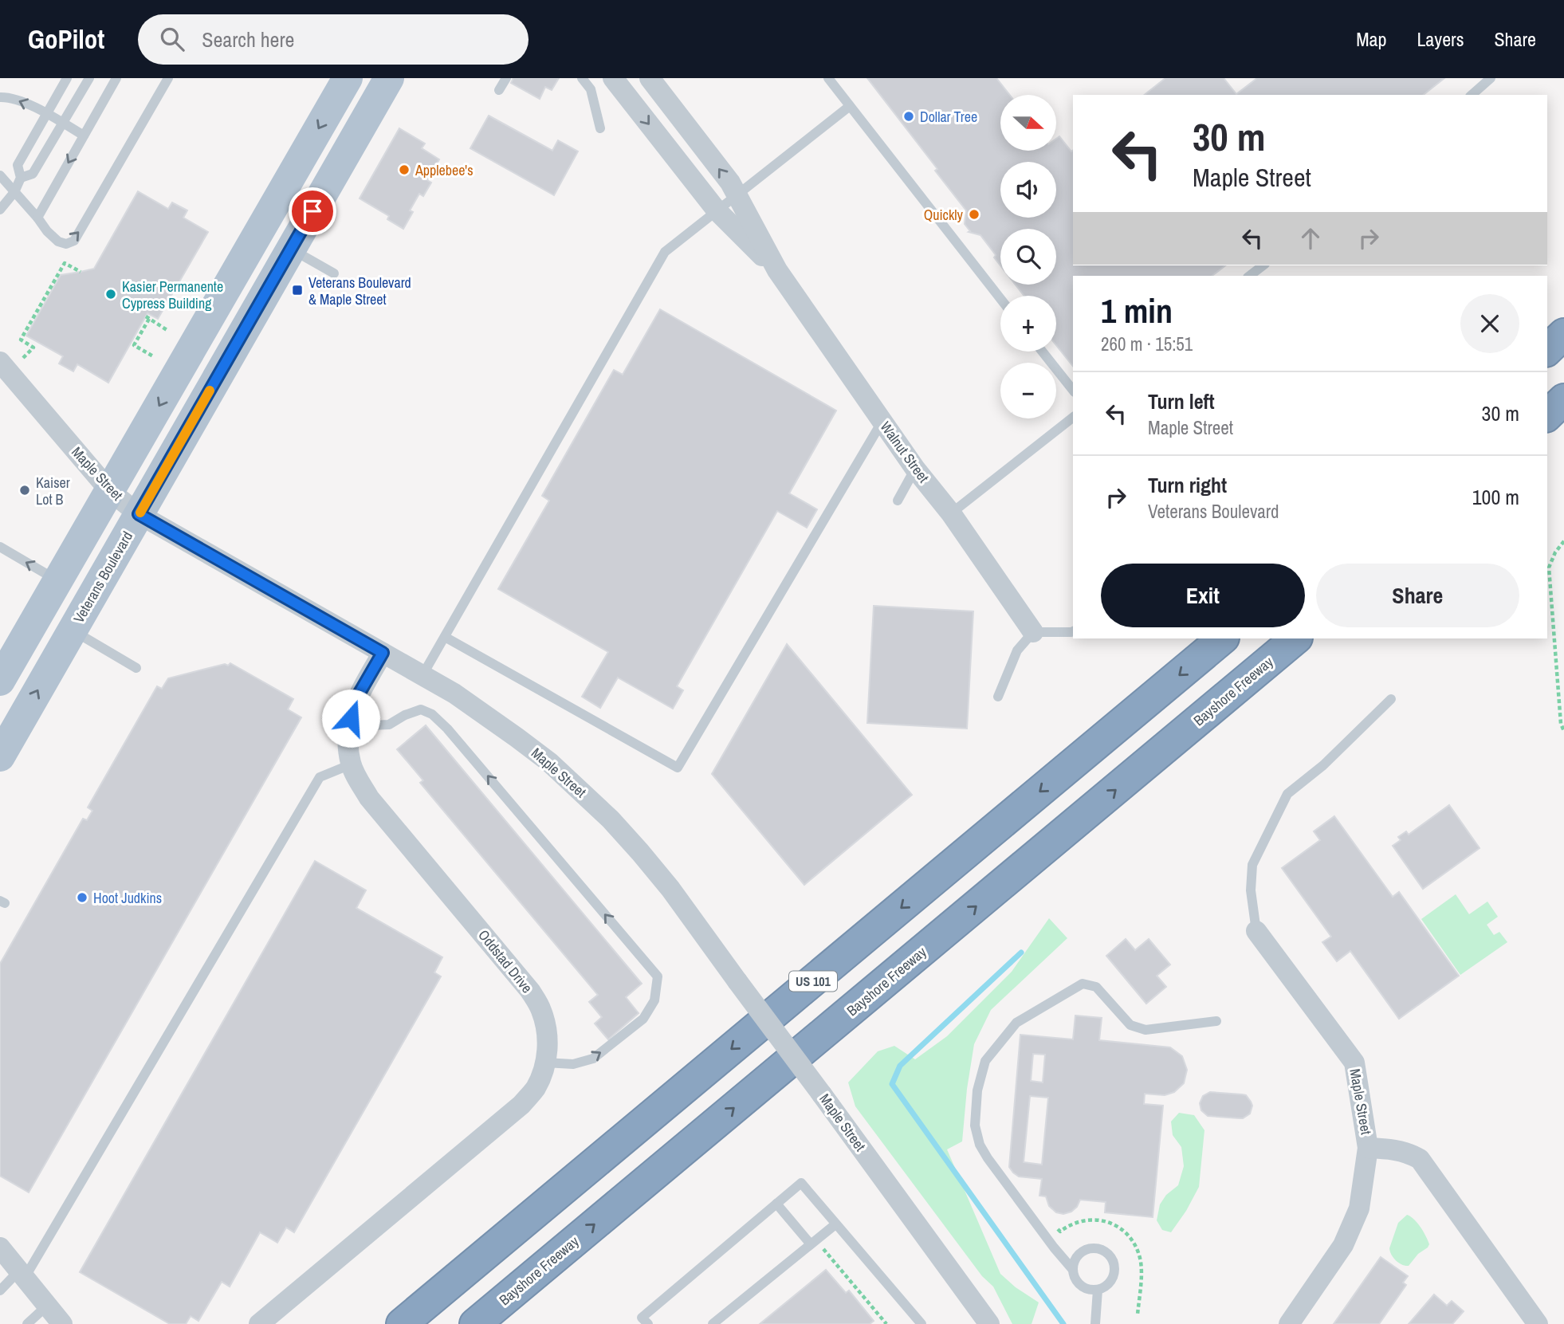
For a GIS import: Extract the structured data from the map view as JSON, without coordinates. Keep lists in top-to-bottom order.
{
  "streets": {
    "highway": ["Bayshore Freeway", "US 101"],
    "main road": ["Veterans Boulevard"],
    "street": ["Walnut Street", "Maple Street", "Oddstad Drive"]
  },
  "crossings": [
    ["Maple Street", "Veterans Boulevard"],
    ["Maple Street", "Oddstad Drive"]
  ],
  "places": {
    "other": [
      "Dollar Tree",
      "Applebee's",
      "Quickly",
      "Kasier Permanente Cypress Building",
      "Kaiser Lot B",
      "Hoot Judkins"
    ],
    "transit": ["Veterans Boulevard & Maple Street"]
  },
  "north": "right",
  "page": {
    "header": "GoPilot",
    "search": "Search here",
    "nav": ["Map", "Layers", "Share"],
    "map_buttons": ["+", "−"],
    "turn": ["30 m", "Maple Street"],
    "heading": ["1 min", "260 m · 15:51"],
    "list": [
      {
        "name": "Turn left",
        "note": "Maple Street",
        "value": "30 m"
      },
      {
        "name": "Turn right",
        "note": "Veterans Boulevard",
        "value": "100 m"
      }
    ],
    "buttons": ["Exit", "Share"]
  }
}
